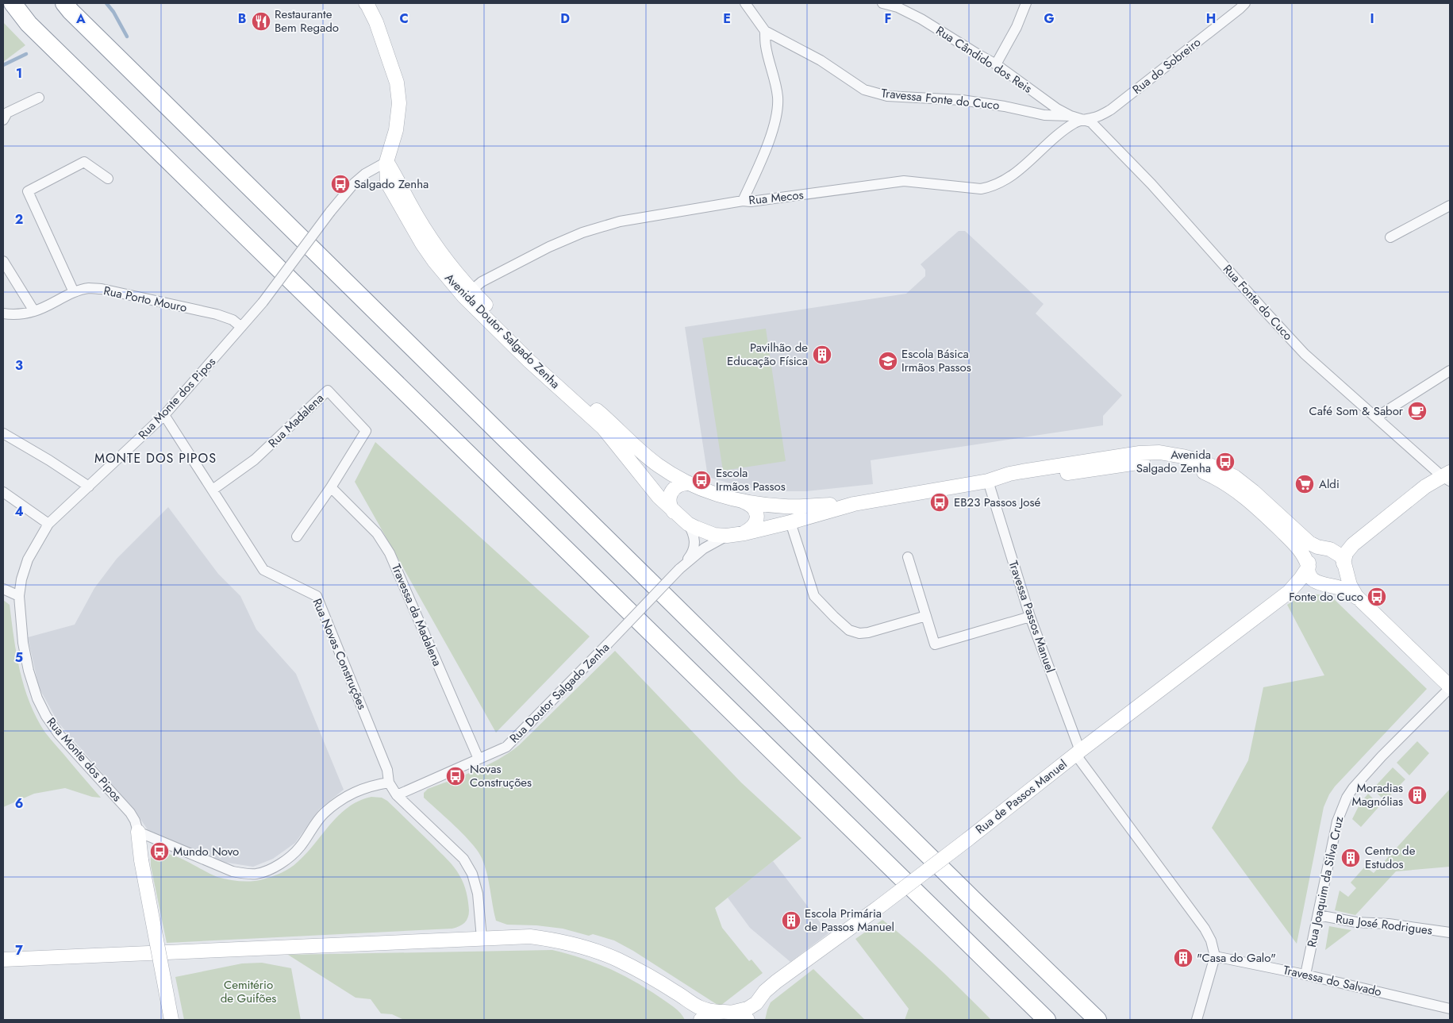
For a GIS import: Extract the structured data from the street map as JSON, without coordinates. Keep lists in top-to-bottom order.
{
  "streets": {
    "main road": ["Avenida Doutor Salgado Zenha", "Rua Monte dos Pipos", "Rua de Passos Manuel"],
    "street": [
      "Rua Cândido dos Reis",
      "Rua do Sobreiro",
      "Travessa Fonte do Cuco",
      "Rua Mecos",
      "Rua Porto Mouro",
      "Rua Fonte do Cuco",
      "Rua Madalena",
      "Travessa da Madalena",
      "Travessa Passos Manuel",
      "Rua Novas Construções",
      "Rua Doutor Salgado Zenha",
      "Rua Joaquim da Silva Cruz",
      "Rua José Rodrigues",
      "Travessa do Salvado"
    ]
  },
  "crossings": [
    ["Rua Cândido dos Reis", "Rua do Sobreiro"],
    ["Rua Cândido dos Reis", "Travessa Fonte do Cuco"],
    ["Rua Cândido dos Reis", "Rua Mecos"],
    ["Rua Cândido dos Reis", "Rua Fonte do Cuco"],
    ["Rua do Sobreiro", "Rua Mecos"],
    ["Rua do Sobreiro", "Rua Fonte do Cuco"],
    ["Rua Mecos", "Rua Fonte do Cuco"],
    ["Rua Mecos", "Avenida Doutor Salgado Zenha"],
    ["Rua Porto Mouro", "Rua Monte dos Pipos"],
    ["Avenida Doutor Salgado Zenha", "Rua Monte dos Pipos"],
    ["Avenida Doutor Salgado Zenha", "Travessa Passos Manuel"],
    ["Avenida Doutor Salgado Zenha", "Rua Doutor Salgado Zenha"],
    ["Avenida Doutor Salgado Zenha", "Rua de Passos Manuel"],
    ["Avenida Doutor Salgado Zenha", "Rua Joaquim da Silva Cruz"],
    ["Rua Monte dos Pipos", "Rua Novas Construções"],
    ["Rua Madalena", "Travessa da Madalena"],
    ["Rua Madalena", "Rua Novas Construções"],
    ["Travessa da Madalena", "Rua Doutor Salgado Zenha"],
    ["Travessa Passos Manuel", "Rua de Passos Manuel"],
    ["Travessa Passos Manuel", "Travessa do Salvado"],
    ["Rua Novas Construções", "Rua Doutor Salgado Zenha"],
    ["Rua Joaquim da Silva Cruz", "Rua José Rodrigues"],
    ["Rua Joaquim da Silva Cruz", "Travessa do Salvado"]
  ],
  "districts": ["MONTE DOS PIPOS"],
  "parks": ["Cemitério de Guifões"],
  "places": {
    "restaurant": ["Restaurante Bem Regado"],
    "bus stop": [
      "Salgado Zenha",
      "Avenida Salgado Zenha",
      "Escola Irmãos Passos",
      "EB23 Passos José",
      "Fonte do Cuco",
      "Novas Construções",
      "Mundo Novo"
    ],
    "building": [
      "Pavilhão de Educação Física",
      "Moradias Magnólias",
      "Centro de Estudos",
      "Escola Primária de Passos Manuel",
      "\"Casa do Galo\""
    ],
    "school or university": ["Escola Básica Irmãos Passos"],
    "cafe": ["Café Som & Sabor"],
    "supermarket": ["Aldi"]
  },
  "grid": {
    "columns": [
      "A",
      "B",
      "C",
      "D",
      "E",
      "F",
      "G",
      "H",
      "I"
    ],
    "rows": [
      "1",
      "2",
      "3",
      "4",
      "5",
      "6",
      "7"
    ]
  }
}
